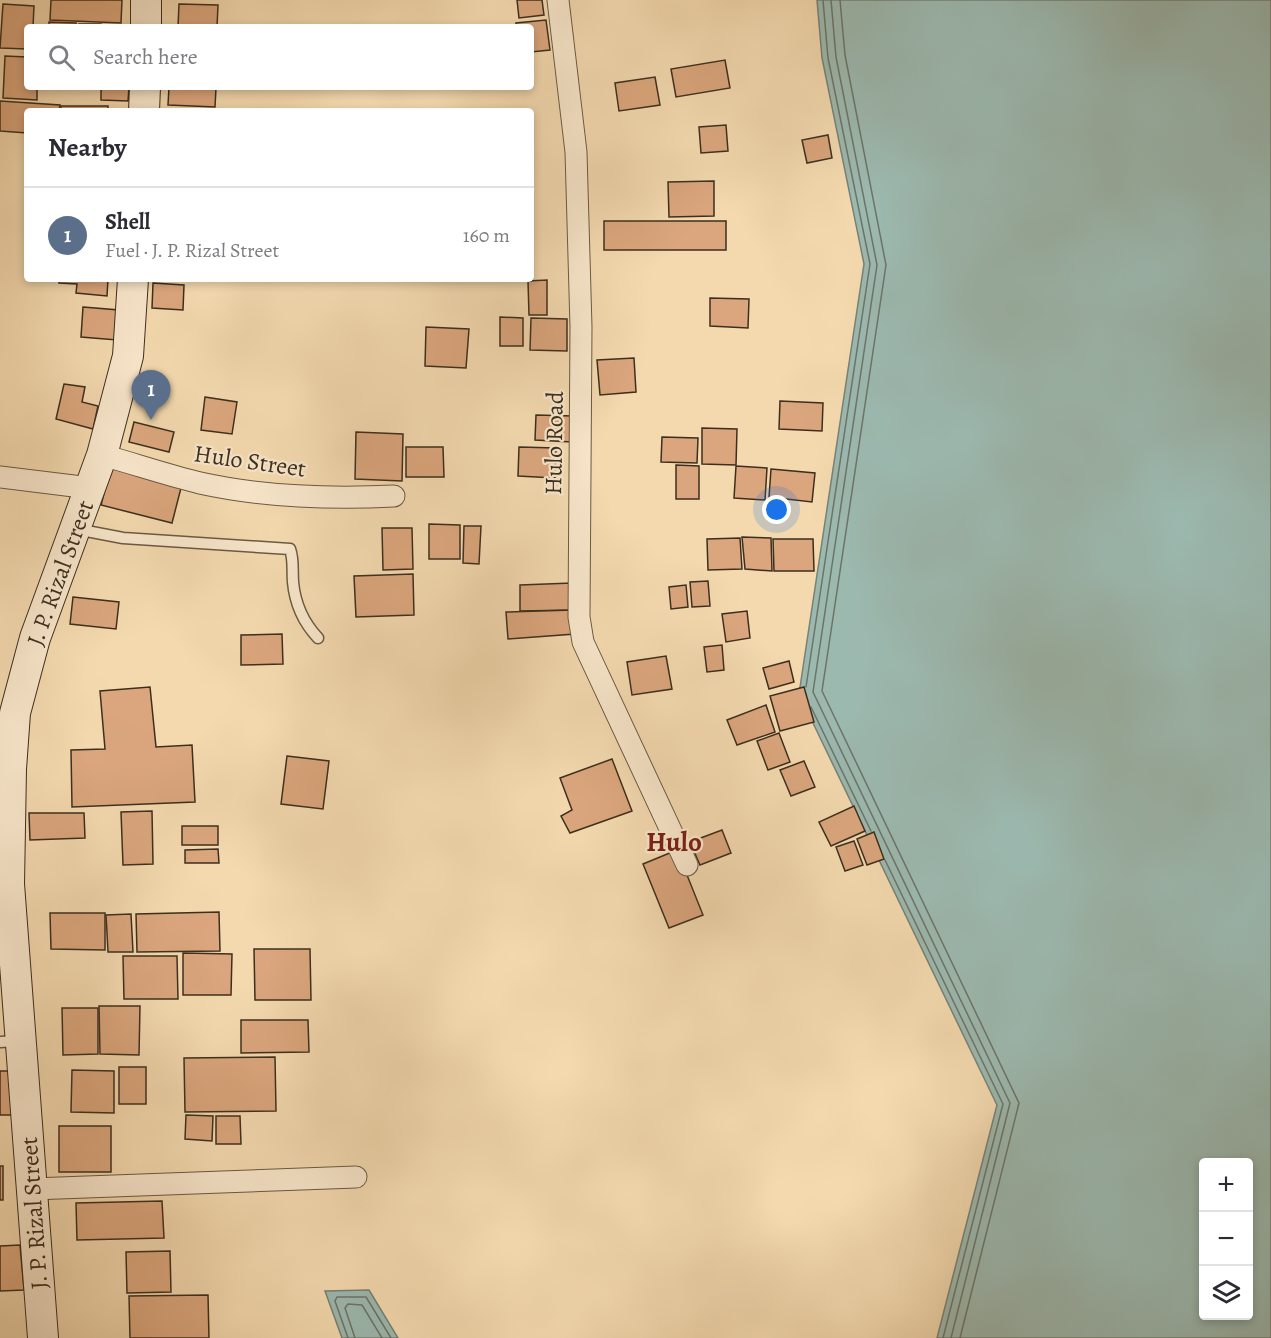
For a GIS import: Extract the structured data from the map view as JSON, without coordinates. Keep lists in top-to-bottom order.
{
  "streets": {
    "main road": ["J. P. Rizal Street"],
    "street": ["Hulo Road", "Hulo Street"]
  },
  "crossings": [
    ["Hulo Street", "J. P. Rizal Street"]
  ],
  "districts": ["Hulo"],
  "page": {
    "search": "Search here",
    "heading": "Nearby",
    "list": [
      {
        "mark": "1",
        "name": "Shell",
        "note": "Fuel · J. P. Rizal Street",
        "value": "160 m"
      }
    ],
    "pins": "1",
    "map_buttons": ["+", "−"]
  }
}
